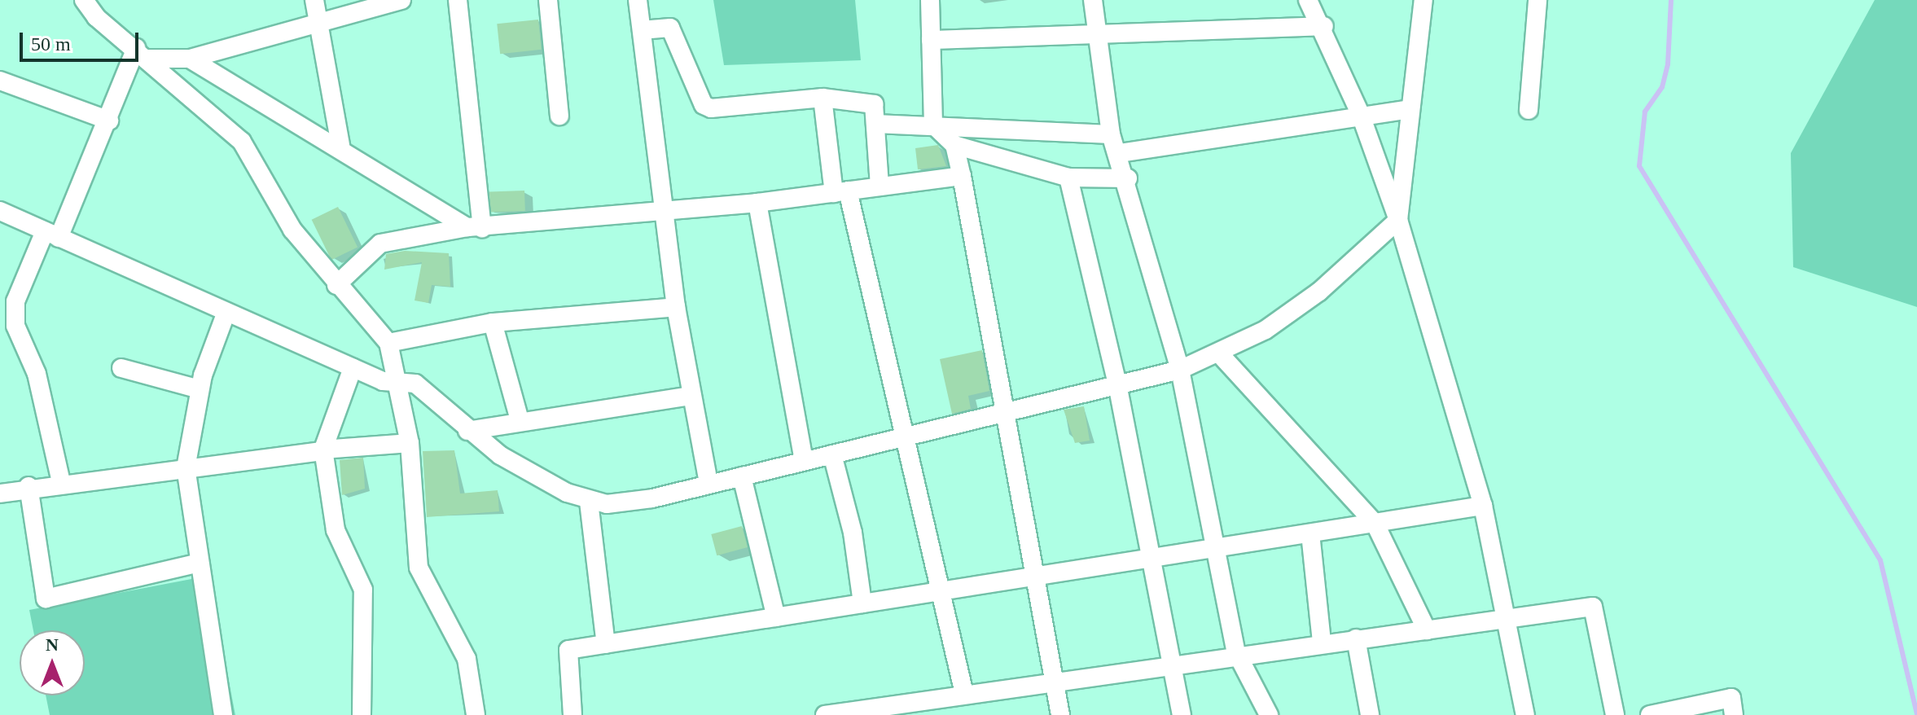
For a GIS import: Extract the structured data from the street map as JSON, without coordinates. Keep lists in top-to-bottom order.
{
  "scale_bar": "50 m",
  "north": "top"
}
